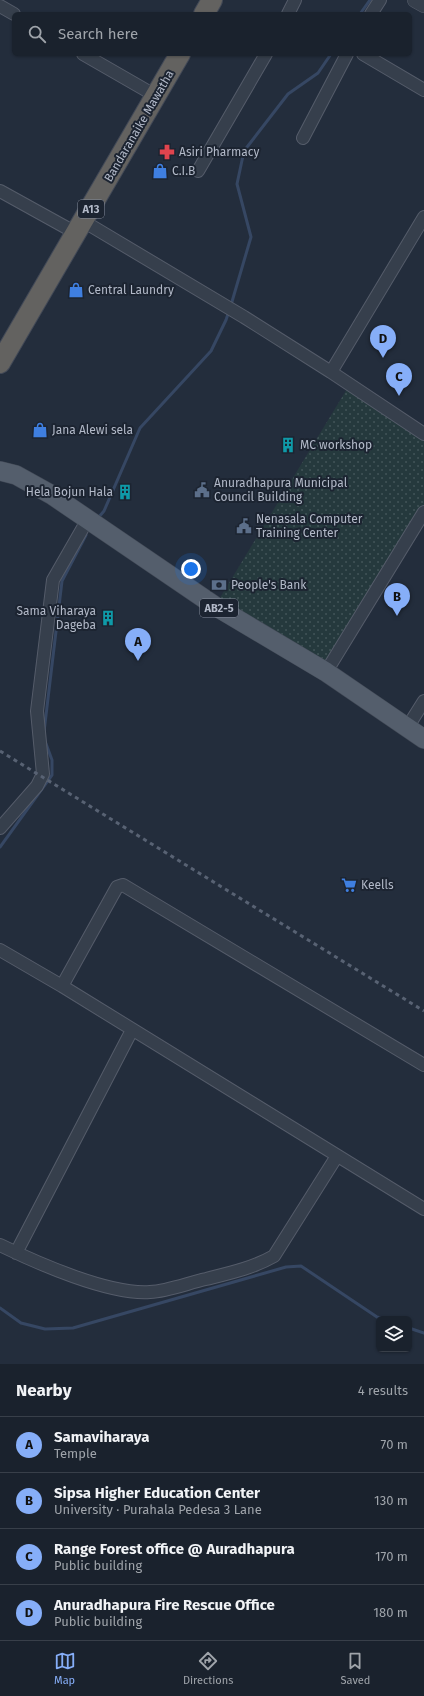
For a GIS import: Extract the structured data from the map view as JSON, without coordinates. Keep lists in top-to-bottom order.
{
  "streets": {
    "highway": ["Bandaranaike Mawatha", "A13"],
    "main road": ["AB2-5"]
  },
  "places": {
    "pharmacy": ["Asiri Pharmacy"],
    "shop": ["C.I.B", "Central Laundry", "Jana Alewi sela"],
    "building": ["MC workshop", "Hela Bojun Hala", "Sama Viharaya Dageba"],
    "public building": ["Anuradhapura Municipal Council Building", "Nenasala Computer Training Center"],
    "bank": ["People's Bank"],
    "supermarket": ["Keells"]
  },
  "page": {
    "search": "Search here",
    "pins": [
      "D",
      "C",
      "B",
      "A"
    ],
    "heading": ["Nearby", "4 results"],
    "list": [
      {
        "mark": "A",
        "name": "Samaviharaya",
        "note": "Temple",
        "value": "70 m"
      },
      {
        "mark": "B",
        "name": "Sipsa Higher Education Center",
        "note": "University · Purahala Pedesa 3 Lane",
        "value": "130 m"
      },
      {
        "mark": "C",
        "name": "Range Forest office @ Auradhapura",
        "note": "Public building",
        "value": "170 m"
      },
      {
        "mark": "D",
        "name": "Anuradhapura Fire Rescue Office",
        "note": "Public building",
        "value": "180 m"
      }
    ],
    "nav": ["Map", "Directions", "Saved"]
  }
}
